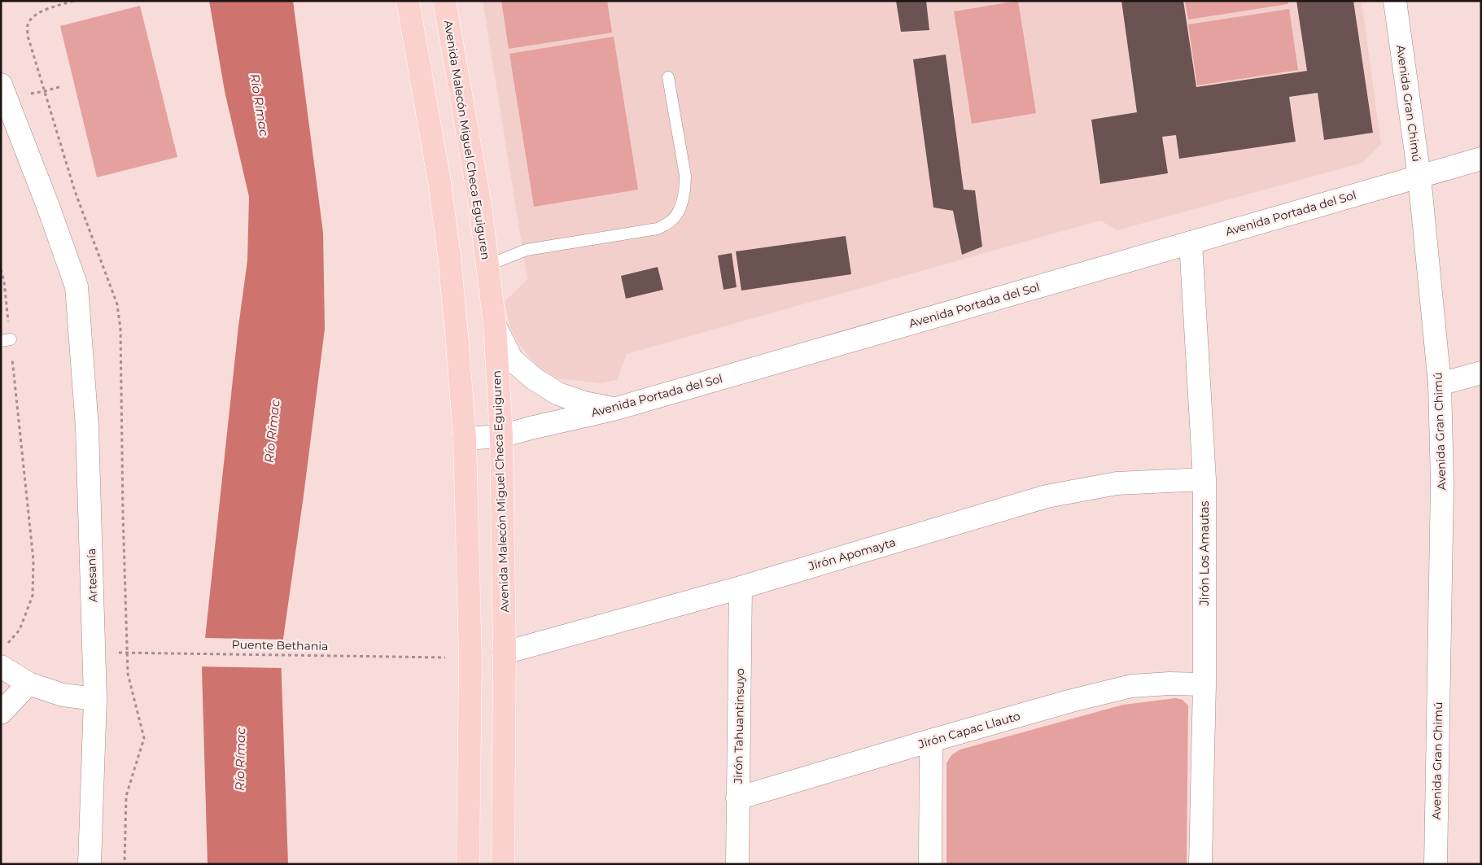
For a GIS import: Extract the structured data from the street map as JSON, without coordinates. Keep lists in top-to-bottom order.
{
  "streets": {
    "main road": ["Avenida Malecón Miguel Checa Eguiguren"],
    "street": [
      "Avenida Gran Chimú",
      "Avenida Portada del Sol",
      "Jirón Los Amautas",
      "Jirón Apomayta",
      "Artesanía",
      "Jirón Tahuantinsuyo",
      "Jirón Capac Llauto"
    ],
    "path": ["Puente Bethania"]
  },
  "crossings": [
    ["Avenida Gran Chimú", "Avenida Portada del Sol"],
    ["Avenida Malecón Miguel Checa Eguiguren", "Avenida Portada del Sol"],
    ["Avenida Malecón Miguel Checa Eguiguren", "Jirón Apomayta"],
    ["Avenida Portada del Sol", "Jirón Los Amautas"],
    ["Jirón Los Amautas", "Jirón Apomayta"],
    ["Jirón Los Amautas", "Jirón Capac Llauto"],
    ["Jirón Apomayta", "Jirón Tahuantinsuyo"],
    ["Jirón Tahuantinsuyo", "Jirón Capac Llauto"]
  ],
  "water": ["Río Rímac"]
}
